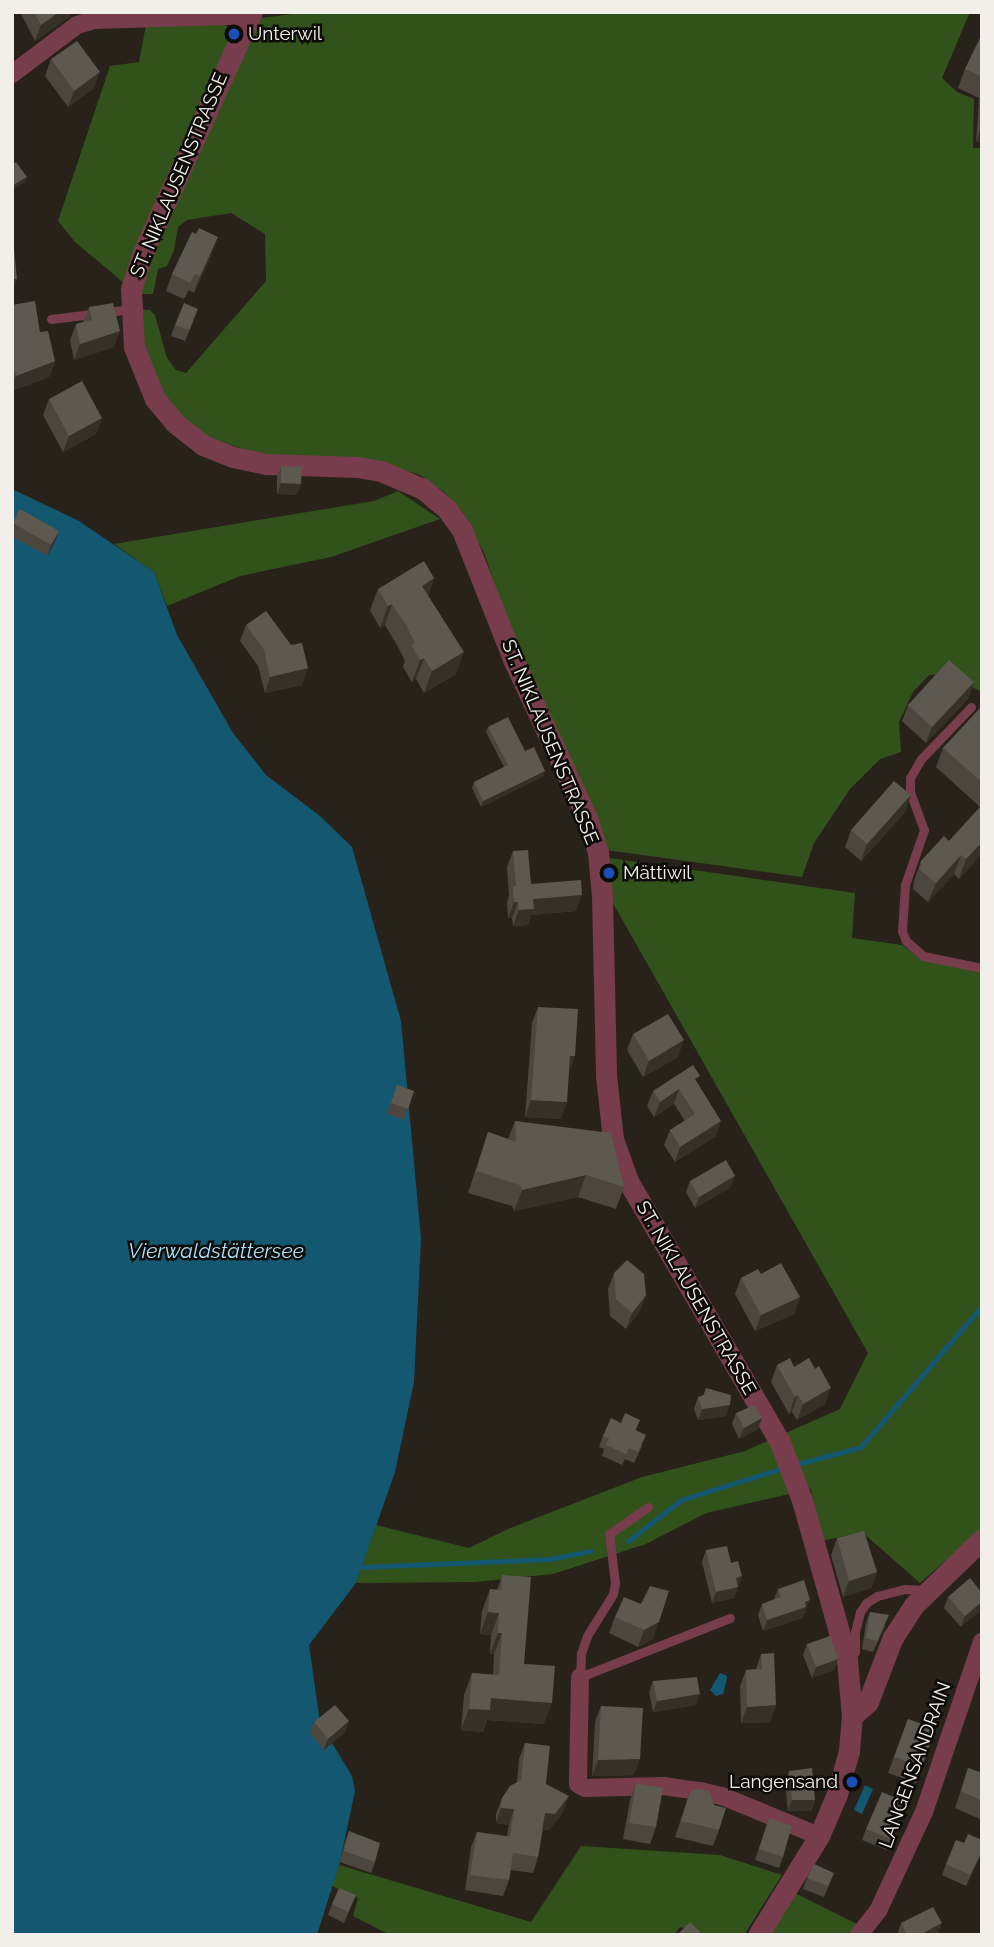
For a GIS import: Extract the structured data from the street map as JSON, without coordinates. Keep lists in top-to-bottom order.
{
  "streets": {
    "street": ["ST. NIKLAUSENSTRASSE", "LANGENSANDRAIN"]
  },
  "water": ["Vierwaldstättersee"],
  "places": ["Unterwil", "Mättiwil", "Langensand"]
}
